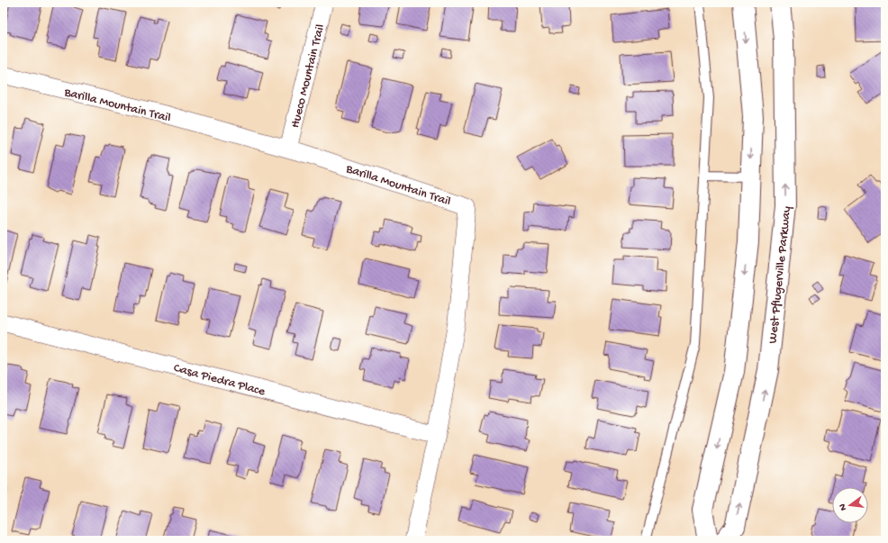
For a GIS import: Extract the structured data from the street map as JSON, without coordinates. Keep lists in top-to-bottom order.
{
  "streets": {
    "main road": ["West Pflugerville Parkway"],
    "street": ["Hueco Mountain Trail", "Barilla Mountain Trail", "Casa Piedra Place"]
  },
  "crossings": [
    ["Hueco Mountain Trail", "Barilla Mountain Trail"],
    ["Barilla Mountain Trail", "Casa Piedra Place"]
  ],
  "north": "left"
}
